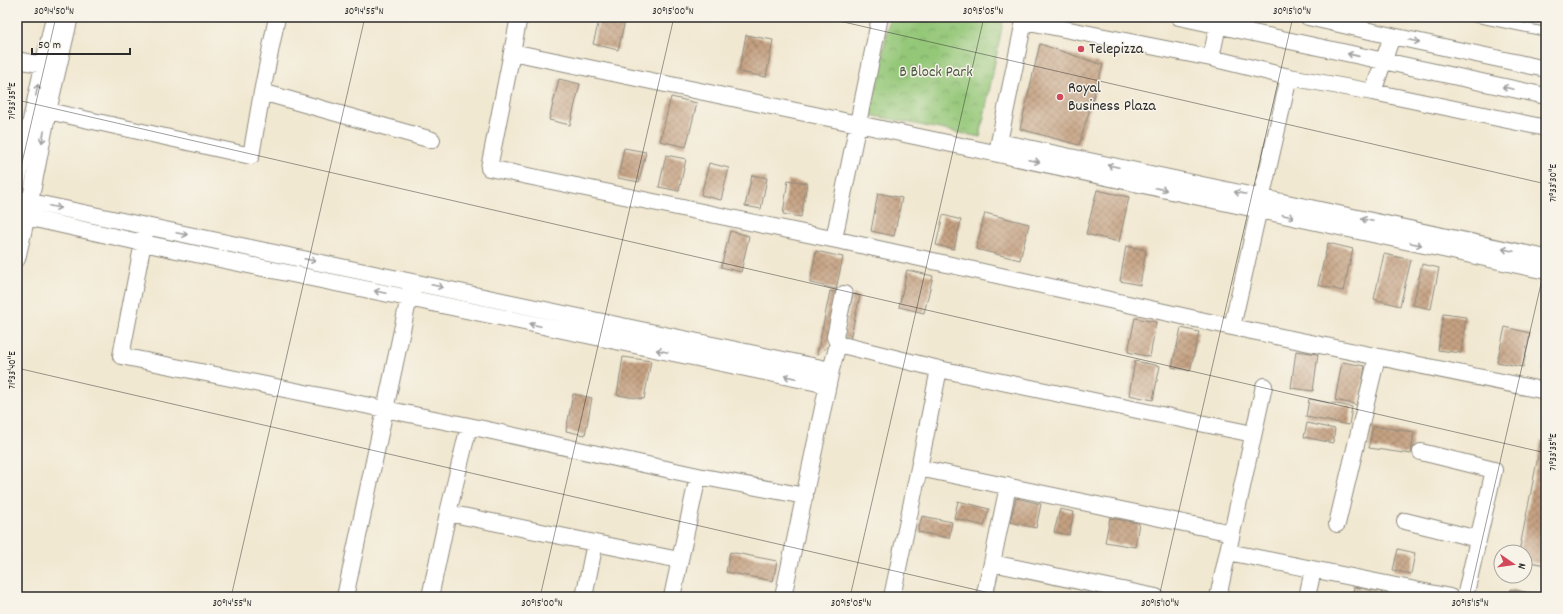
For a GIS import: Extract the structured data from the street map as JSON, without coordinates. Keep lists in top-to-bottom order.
{
  "parks": ["B Block Park"],
  "places": ["Telepizza", "Royal Business Plaza"],
  "scale_bar": "50 m",
  "north": "right",
  "coordinates": [
    "30°14'50\"N",
    "30°14'55\"N",
    "30°15'00\"N",
    "30°15'05\"N",
    "30°15'10\"N",
    "71°33'35\"E",
    "71°33'30\"E",
    "71°33'40\"E",
    "30°15'15\"N"
  ]
}
